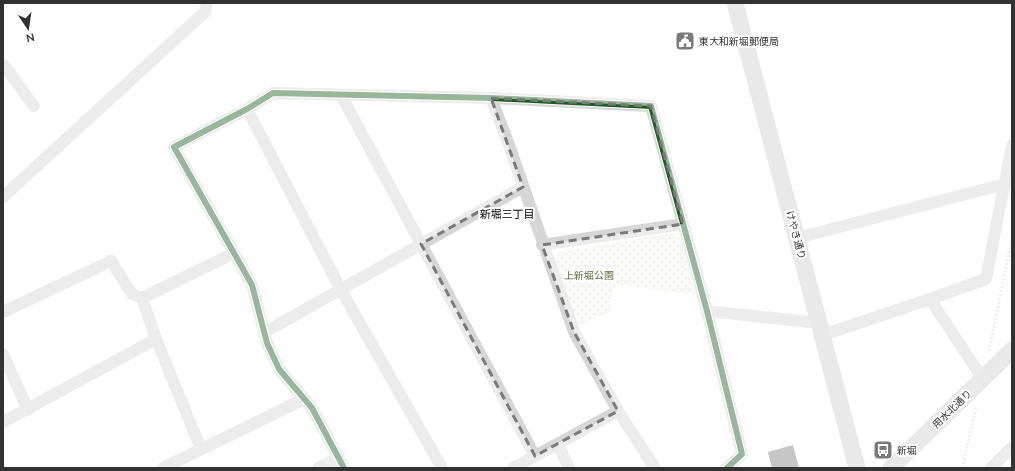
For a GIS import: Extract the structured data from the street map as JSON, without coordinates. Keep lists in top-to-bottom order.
{
  "streets": {
    "street": ["けやき通り", "用水北通り"]
  },
  "districts": ["新堀三丁目"],
  "parks": ["上新堀公園"],
  "places": {
    "public building": ["東大和新堀郵便局"],
    "bus stop": ["新堀"]
  },
  "north": "bottom"
}
